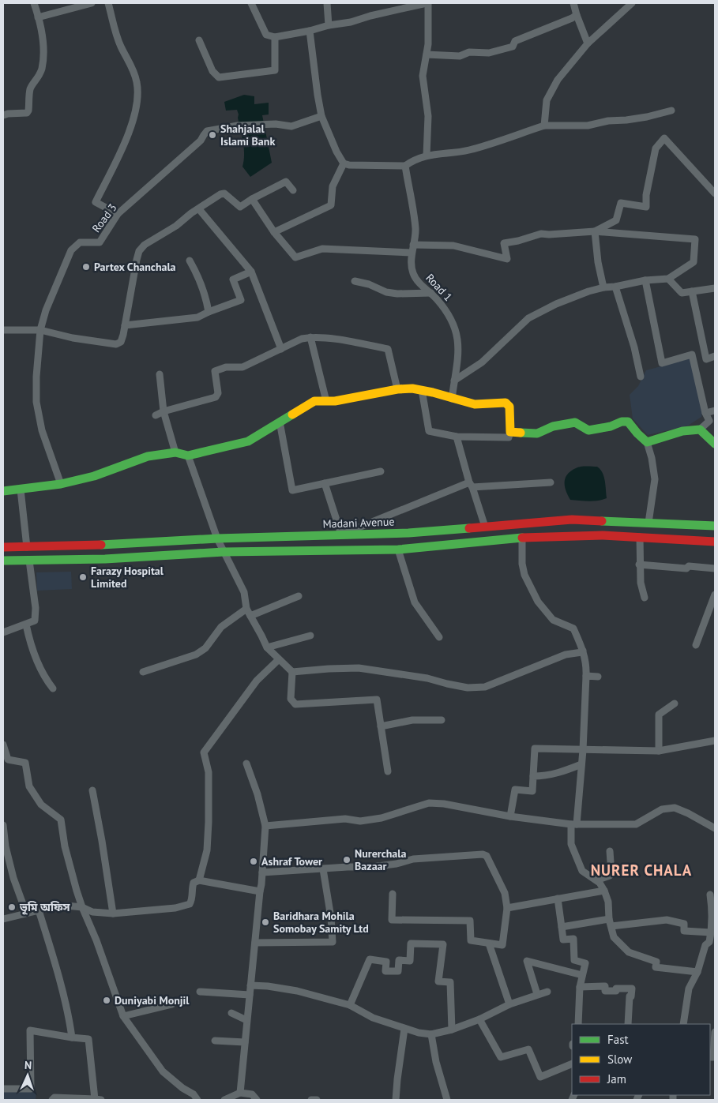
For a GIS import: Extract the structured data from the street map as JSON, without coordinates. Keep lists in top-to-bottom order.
{
  "streets": {
    "main road": ["Madani Avenue"],
    "street": ["Road 3", "Road 1"]
  },
  "districts": ["NURER CHALA"],
  "places": [
    "Shahjalal Islami Bank",
    "Partex Chanchala",
    "Farazy Hospital Limited",
    "Nurerchala Bazaar",
    "Ashraf Tower",
    "ভূমি অফিস",
    "Baridhara Mohila Somobay Samity Ltd",
    "Duniyabi Monjil"
  ],
  "legend": ["Fast", "Slow", "Jam"],
  "north": "top"
}
